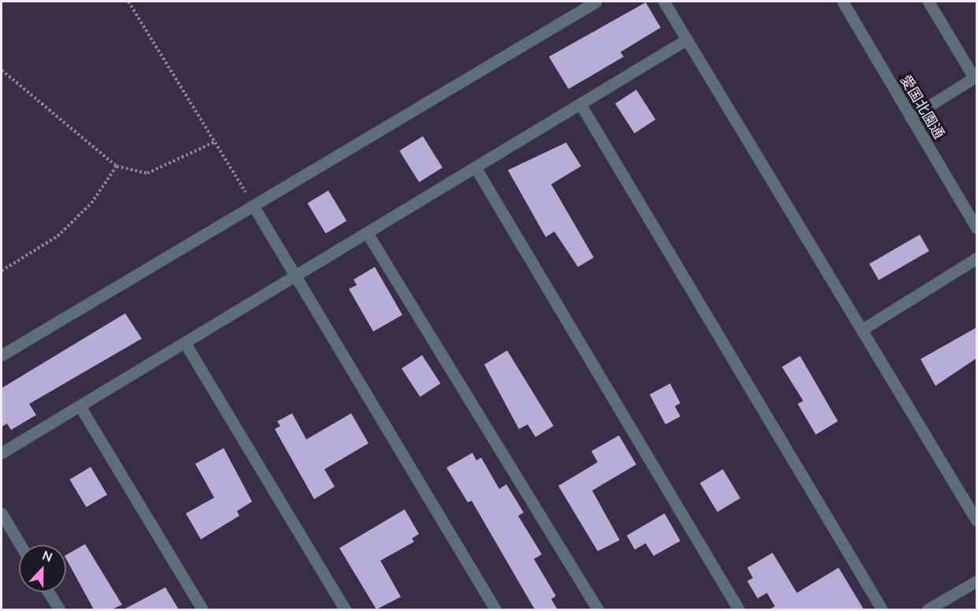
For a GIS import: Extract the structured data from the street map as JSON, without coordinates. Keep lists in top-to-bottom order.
{
  "streets": {
    "street": ["愛国北園通"]
  },
  "north": "top"
}
